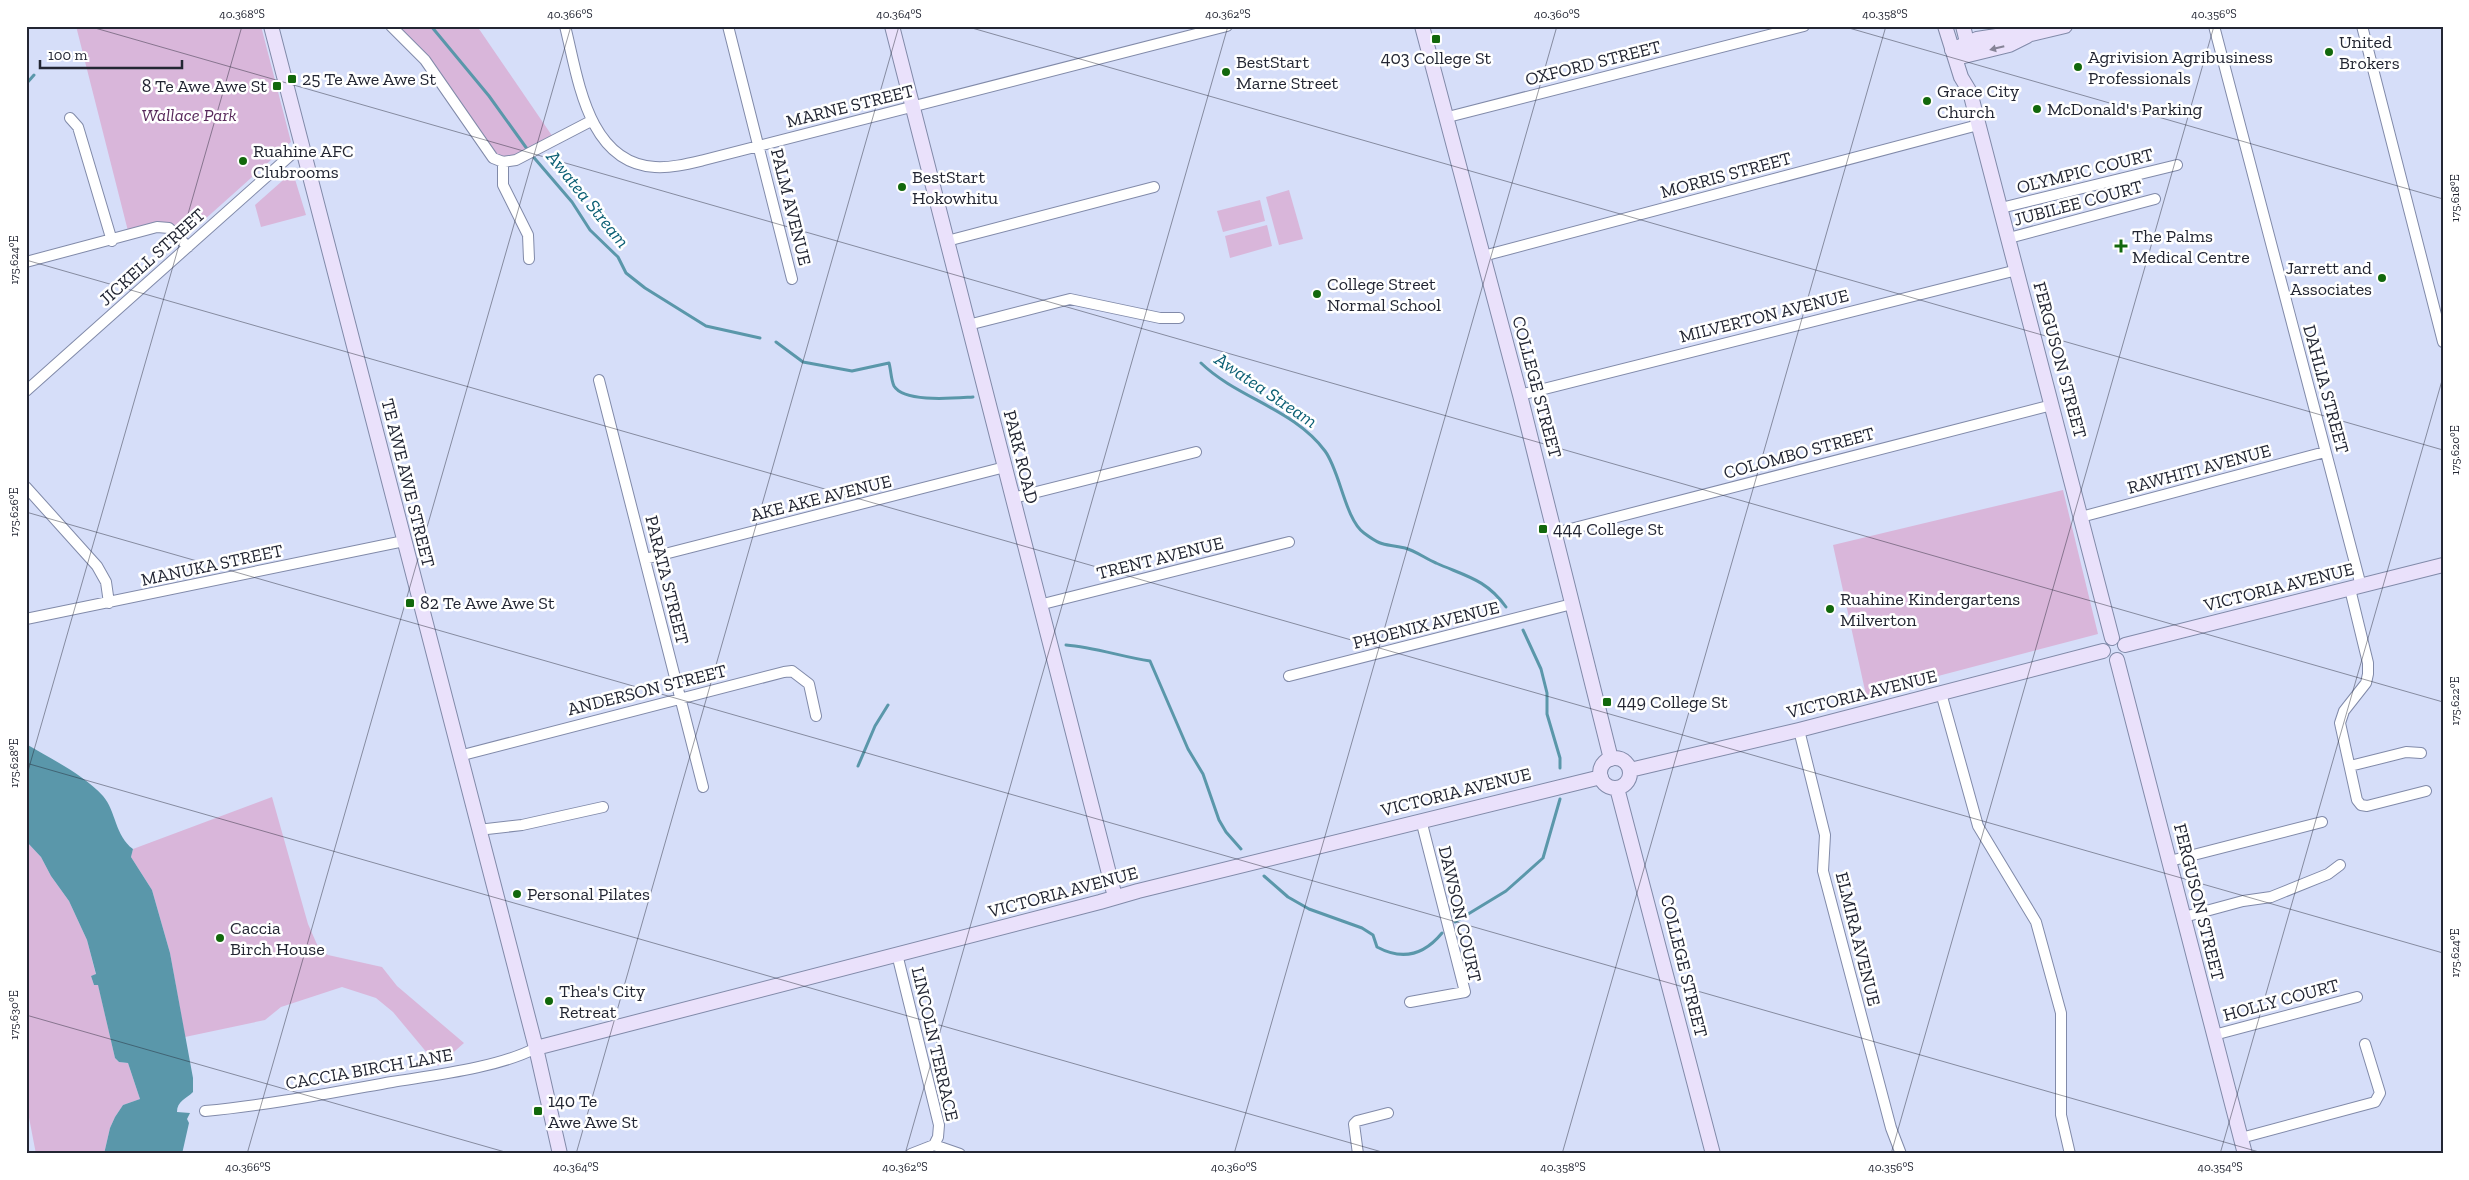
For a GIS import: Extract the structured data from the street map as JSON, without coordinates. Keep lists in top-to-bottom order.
{
  "streets": {
    "street": [
      "OXFORD STREET",
      "MARNE STREET",
      "OLYMPIC COURT",
      "MORRIS STREET",
      "JUBILEE COURT",
      "PALM AVENUE",
      "JICKELL STREET",
      "MILVERTON AVENUE",
      "FERGUSON STREET",
      "COLLEGE STREET",
      "DAHLIA STREET",
      "COLOMBO STREET",
      "PARK ROAD",
      "RAWHITI AVENUE",
      "TE AWE AWE STREET",
      "AKE AKE AVENUE",
      "TRENT AVENUE",
      "MANUKA STREET",
      "PARATA STREET",
      "VICTORIA AVENUE",
      "PHOENIX AVENUE",
      "ANDERSON STREET",
      "DAWSON COURT",
      "ELMIRA AVENUE",
      "HOLLY COURT",
      "LINCOLN TERRACE",
      "CACCIA BIRCH LANE"
    ]
  },
  "crossings": [
    ["OXFORD STREET", "COLLEGE STREET"],
    ["MARNE STREET", "PALM AVENUE"],
    ["MARNE STREET", "PARK ROAD"],
    ["OLYMPIC COURT", "FERGUSON STREET"],
    ["MORRIS STREET", "FERGUSON STREET"],
    ["MORRIS STREET", "COLLEGE STREET"],
    ["JUBILEE COURT", "FERGUSON STREET"],
    ["JICKELL STREET", "TE AWE AWE STREET"],
    ["MILVERTON AVENUE", "FERGUSON STREET"],
    ["MILVERTON AVENUE", "COLLEGE STREET"],
    ["FERGUSON STREET", "COLOMBO STREET"],
    ["FERGUSON STREET", "RAWHITI AVENUE"],
    ["FERGUSON STREET", "VICTORIA AVENUE"],
    ["FERGUSON STREET", "HOLLY COURT"],
    ["COLLEGE STREET", "COLOMBO STREET"],
    ["COLLEGE STREET", "VICTORIA AVENUE"],
    ["COLLEGE STREET", "PHOENIX AVENUE"],
    ["DAHLIA STREET", "RAWHITI AVENUE"],
    ["DAHLIA STREET", "VICTORIA AVENUE"],
    ["PARK ROAD", "AKE AKE AVENUE"],
    ["PARK ROAD", "TRENT AVENUE"],
    ["PARK ROAD", "VICTORIA AVENUE"],
    ["TE AWE AWE STREET", "MANUKA STREET"],
    ["TE AWE AWE STREET", "VICTORIA AVENUE"],
    ["TE AWE AWE STREET", "ANDERSON STREET"],
    ["TE AWE AWE STREET", "CACCIA BIRCH LANE"],
    ["AKE AKE AVENUE", "PARATA STREET"],
    ["PARATA STREET", "ANDERSON STREET"],
    ["VICTORIA AVENUE", "DAWSON COURT"],
    ["VICTORIA AVENUE", "ELMIRA AVENUE"],
    ["VICTORIA AVENUE", "LINCOLN TERRACE"],
    ["VICTORIA AVENUE", "CACCIA BIRCH LANE"]
  ],
  "water": ["Awatea Stream"],
  "parks": ["Wallace Park"],
  "places": {
    "transit": [
      "403 College St",
      "25 Te Awe Awe St",
      "8 Te Awe Awe St",
      "444 College St",
      "82 Te Awe Awe St",
      "449 College St",
      "140 Te Awe Awe St"
    ],
    "other": [
      "United Brokers",
      "Agrivision Agribusiness Professionals",
      "BestStart Marne Street",
      "Grace City Church",
      "McDonald's Parking",
      "Ruahine AFC Clubrooms",
      "BestStart Hokowhitu",
      "Jarrett and Associates",
      "College Street Normal School",
      "Ruahine Kindergartens Milverton",
      "Personal Pilates",
      "Caccia Birch House",
      "Thea's City Retreat"
    ],
    "health": ["The Palms Medical Centre"]
  },
  "scale_bar": "100 m",
  "coordinates": [
    "40.368°S",
    "40.366°S",
    "40.364°S",
    "40.362°S",
    "40.360°S",
    "40.358°S",
    "40.356°S",
    "175.618°E",
    "175.624°E",
    "175.620°E",
    "175.626°E",
    "175.622°E",
    "175.628°E",
    "175.630°E",
    "40.354°S"
  ]
}
